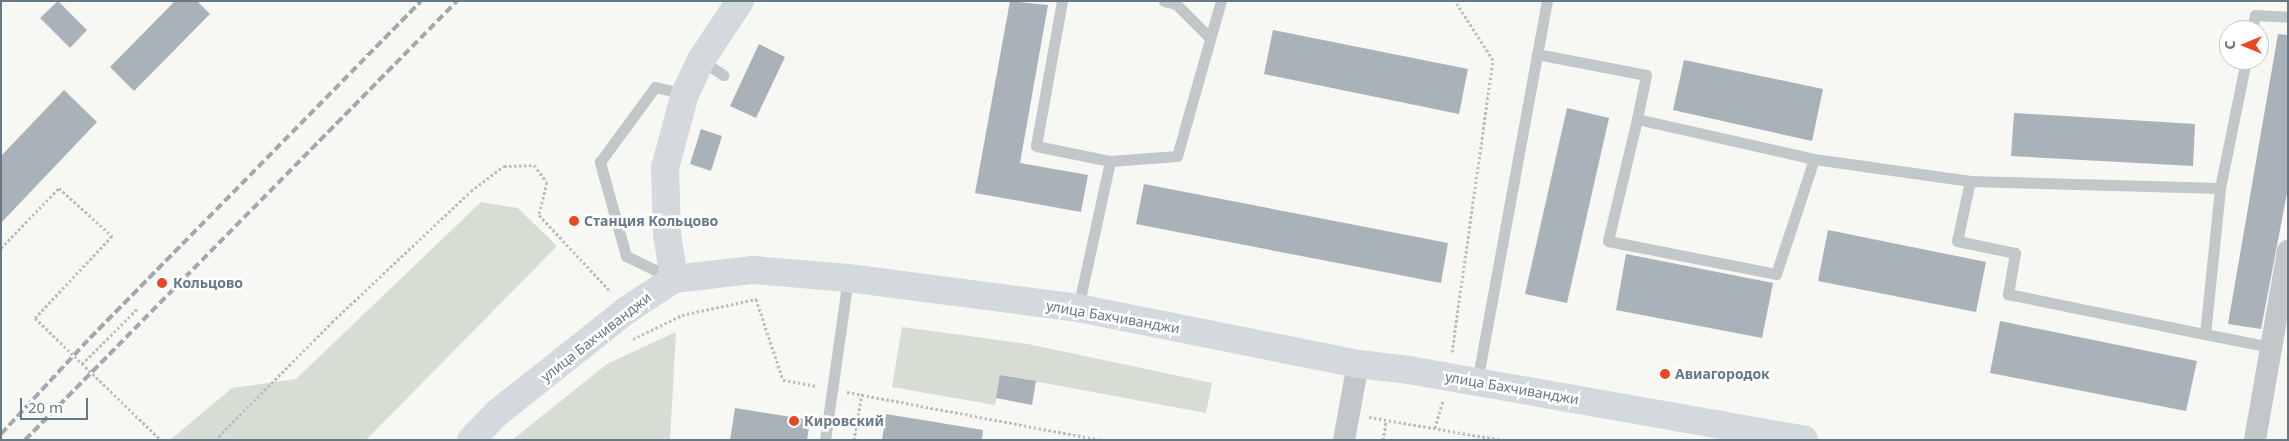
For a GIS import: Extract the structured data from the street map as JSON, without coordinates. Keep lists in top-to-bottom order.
{
  "streets": {
    "main road": ["улица Бахчиванджи"]
  },
  "places": [
    "Станция Кольцово",
    "Кольцово",
    "Авиагородок",
    "Кировский"
  ],
  "scale_bar": "20 m",
  "north": "left"
}
